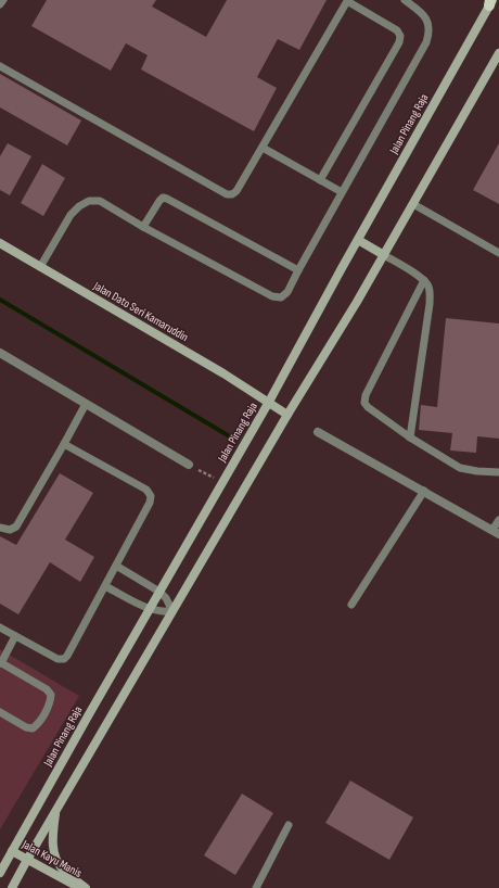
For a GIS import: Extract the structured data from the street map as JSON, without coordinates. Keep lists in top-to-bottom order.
{
  "streets": {
    "main road": ["Jalan Pinang Raja", "Jalan Dato Seri Kamaruddin", "Jalan Kayu Manis"]
  },
  "crossings": [
    ["Jalan Pinang Raja", "Jalan Dato Seri Kamaruddin"],
    ["Jalan Pinang Raja", "Jalan Kayu Manis"]
  ]
}
